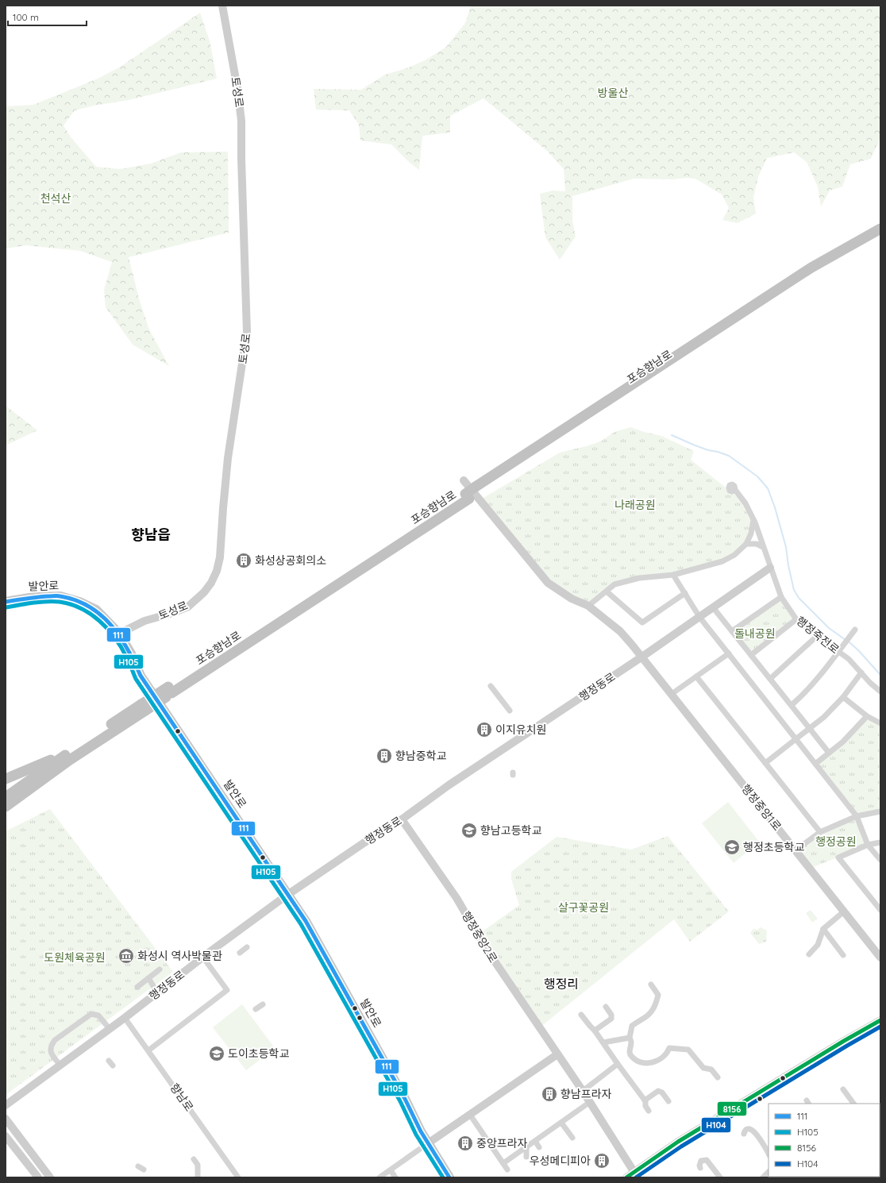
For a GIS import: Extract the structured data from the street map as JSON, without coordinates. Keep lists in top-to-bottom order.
{
  "streets": {
    "highway": ["포승향남로"],
    "main road": ["발안로"],
    "street": [
      "토성로",
      "행정죽전로",
      "행정동로",
      "행정중앙1로",
      "행정중앙2로",
      "향남로"
    ]
  },
  "crossings": [
    ["토성로", "발안로"],
    ["발안로", "행정동로"],
    ["행정죽전로", "행정동로"],
    ["행정동로", "행정중앙1로"],
    ["행정동로", "행정중앙2로"],
    ["행정동로", "향남로"]
  ],
  "districts": ["향남읍", "행정리"],
  "parks": [
    "방울산",
    "천석산",
    "나래공원",
    "돌내공원",
    "행정공원",
    "살구꽃공원",
    "도원체육공원"
  ],
  "places": {
    "building": [
      "화성상공회의소",
      "이지유치원",
      "향남중학교",
      "향남프라자",
      "중앙프라자",
      "우성메디피아"
    ],
    "school or university": ["향남고등학교", "행정초등학교", "도이초등학교"],
    "museum": ["화성시 역사박물관"]
  },
  "lines": [
    "transit line 111",
    "transit line H105",
    "transit line 8156",
    "transit line H104"
  ],
  "legend": [
    "111",
    "H105",
    "8156",
    "H104"
  ],
  "scale_bar": "100 m"
}
